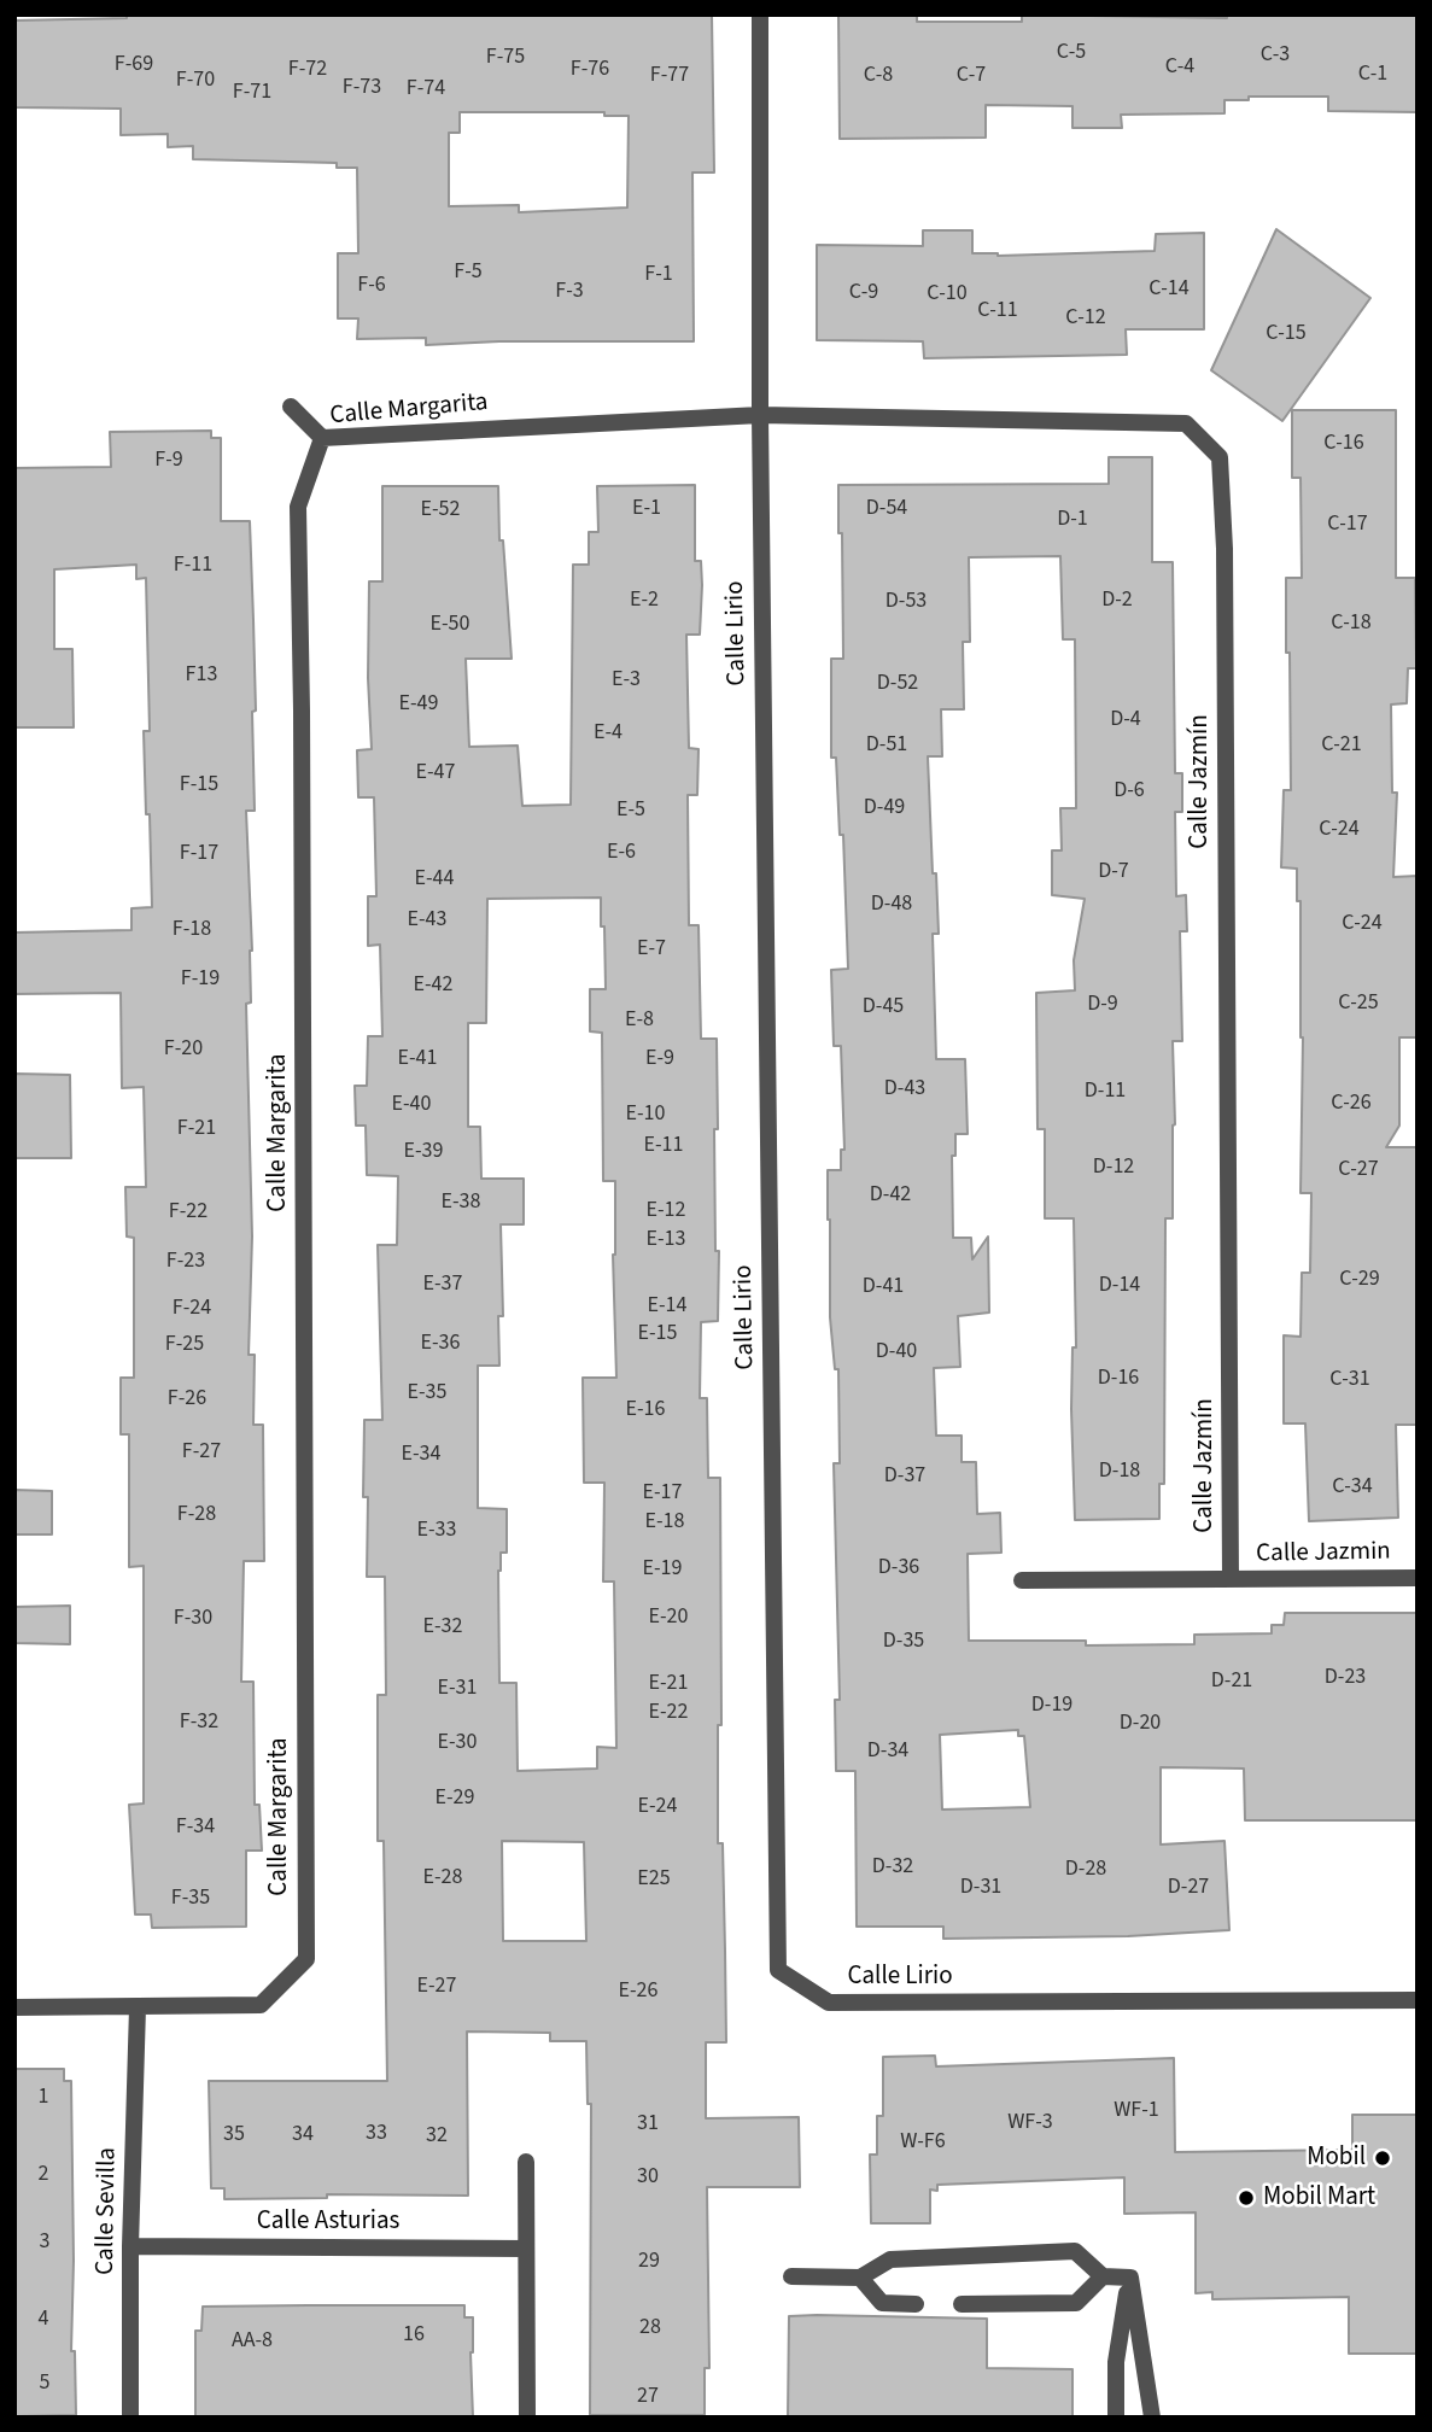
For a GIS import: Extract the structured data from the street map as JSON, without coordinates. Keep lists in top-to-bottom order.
{
  "streets": {
    "street": [
      "Calle Margarita",
      "Calle Lirio",
      "Calle Jazmín",
      "Calle Jazmin",
      "Calle Sevilla",
      "Calle Asturias"
    ]
  },
  "crossings": [
    ["Calle Margarita", "Calle Lirio"],
    ["Calle Margarita", "Calle Jazmín"],
    ["Calle Margarita", "Calle Sevilla"],
    ["Calle Lirio", "Calle Jazmín"],
    ["Calle Jazmín", "Calle Jazmin"],
    ["Calle Sevilla", "Calle Asturias"]
  ],
  "places": ["Mobil", "Mobil Mart"],
  "house_numbers": [
    "C-5",
    "C-3",
    "F-75",
    "F-69",
    "C-4",
    "F-72",
    "F-76",
    "C-1",
    "F-77",
    "C-8",
    "C-7",
    "F-70",
    "F-73",
    "F-74",
    "F-71",
    "F-5",
    "F-1",
    "F-6",
    "C-14",
    "F-3",
    "C-9",
    "C-10",
    "C-11",
    "C-12",
    "C-15",
    "C-16",
    "F-9",
    "E-1",
    "D-54",
    "E-52",
    "D-1",
    "C-17",
    "F-11",
    "E-2",
    "D-2",
    "D-53",
    "C-18",
    "E-50",
    "F13",
    "E-3",
    "D-52",
    "E-49",
    "D-4",
    "E-4",
    "D-51",
    "C-21",
    "E-47",
    "F-15",
    "D-6",
    "D-49",
    "E-5",
    "C-24",
    "E-6",
    "F-17",
    "D-7",
    "E-44",
    "D-48",
    "E-43",
    "C-24",
    "F-18",
    "E-7",
    "F-19",
    "E-42",
    "C-25",
    "D-9",
    "D-45",
    "E-8",
    "F-20",
    "E-41",
    "E-9",
    "D-43",
    "D-11",
    "C-26",
    "E-40",
    "E-10",
    "F-21",
    "E-11",
    "E-39",
    "D-12",
    "C-27",
    "D-42",
    "E-38",
    "E-12",
    "F-22",
    "E-13",
    "F-23",
    "C-29",
    "E-37",
    "D-14",
    "D-41",
    "E-14",
    "F-24",
    "E-15",
    "E-36",
    "F-25",
    "D-40",
    "D-16",
    "C-31",
    "E-35",
    "F-26",
    "E-16",
    "F-27",
    "E-34",
    "D-18",
    "D-37",
    "C-34",
    "E-17",
    "F-28",
    "E-18",
    "E-33",
    "D-36",
    "E-19",
    "E-20",
    "F-30",
    "E-32",
    "D-35",
    "D-23",
    "D-21",
    "E-21",
    "E-31",
    "D-19",
    "E-22",
    "F-32",
    "D-20",
    "E-30",
    "D-34",
    "E-29",
    "E-24",
    "F-34",
    "D-32",
    "D-28",
    "E-28",
    "E25",
    "D-31",
    "D-27",
    "F-35",
    "E-27",
    "E-26",
    "1",
    "WF-1",
    "WF-3",
    "31",
    "33",
    "35",
    "34",
    "32",
    "W-F6",
    "2",
    "30",
    "3",
    "29",
    "4",
    "28",
    "16",
    "AA-8",
    "5",
    "27"
  ]
}
